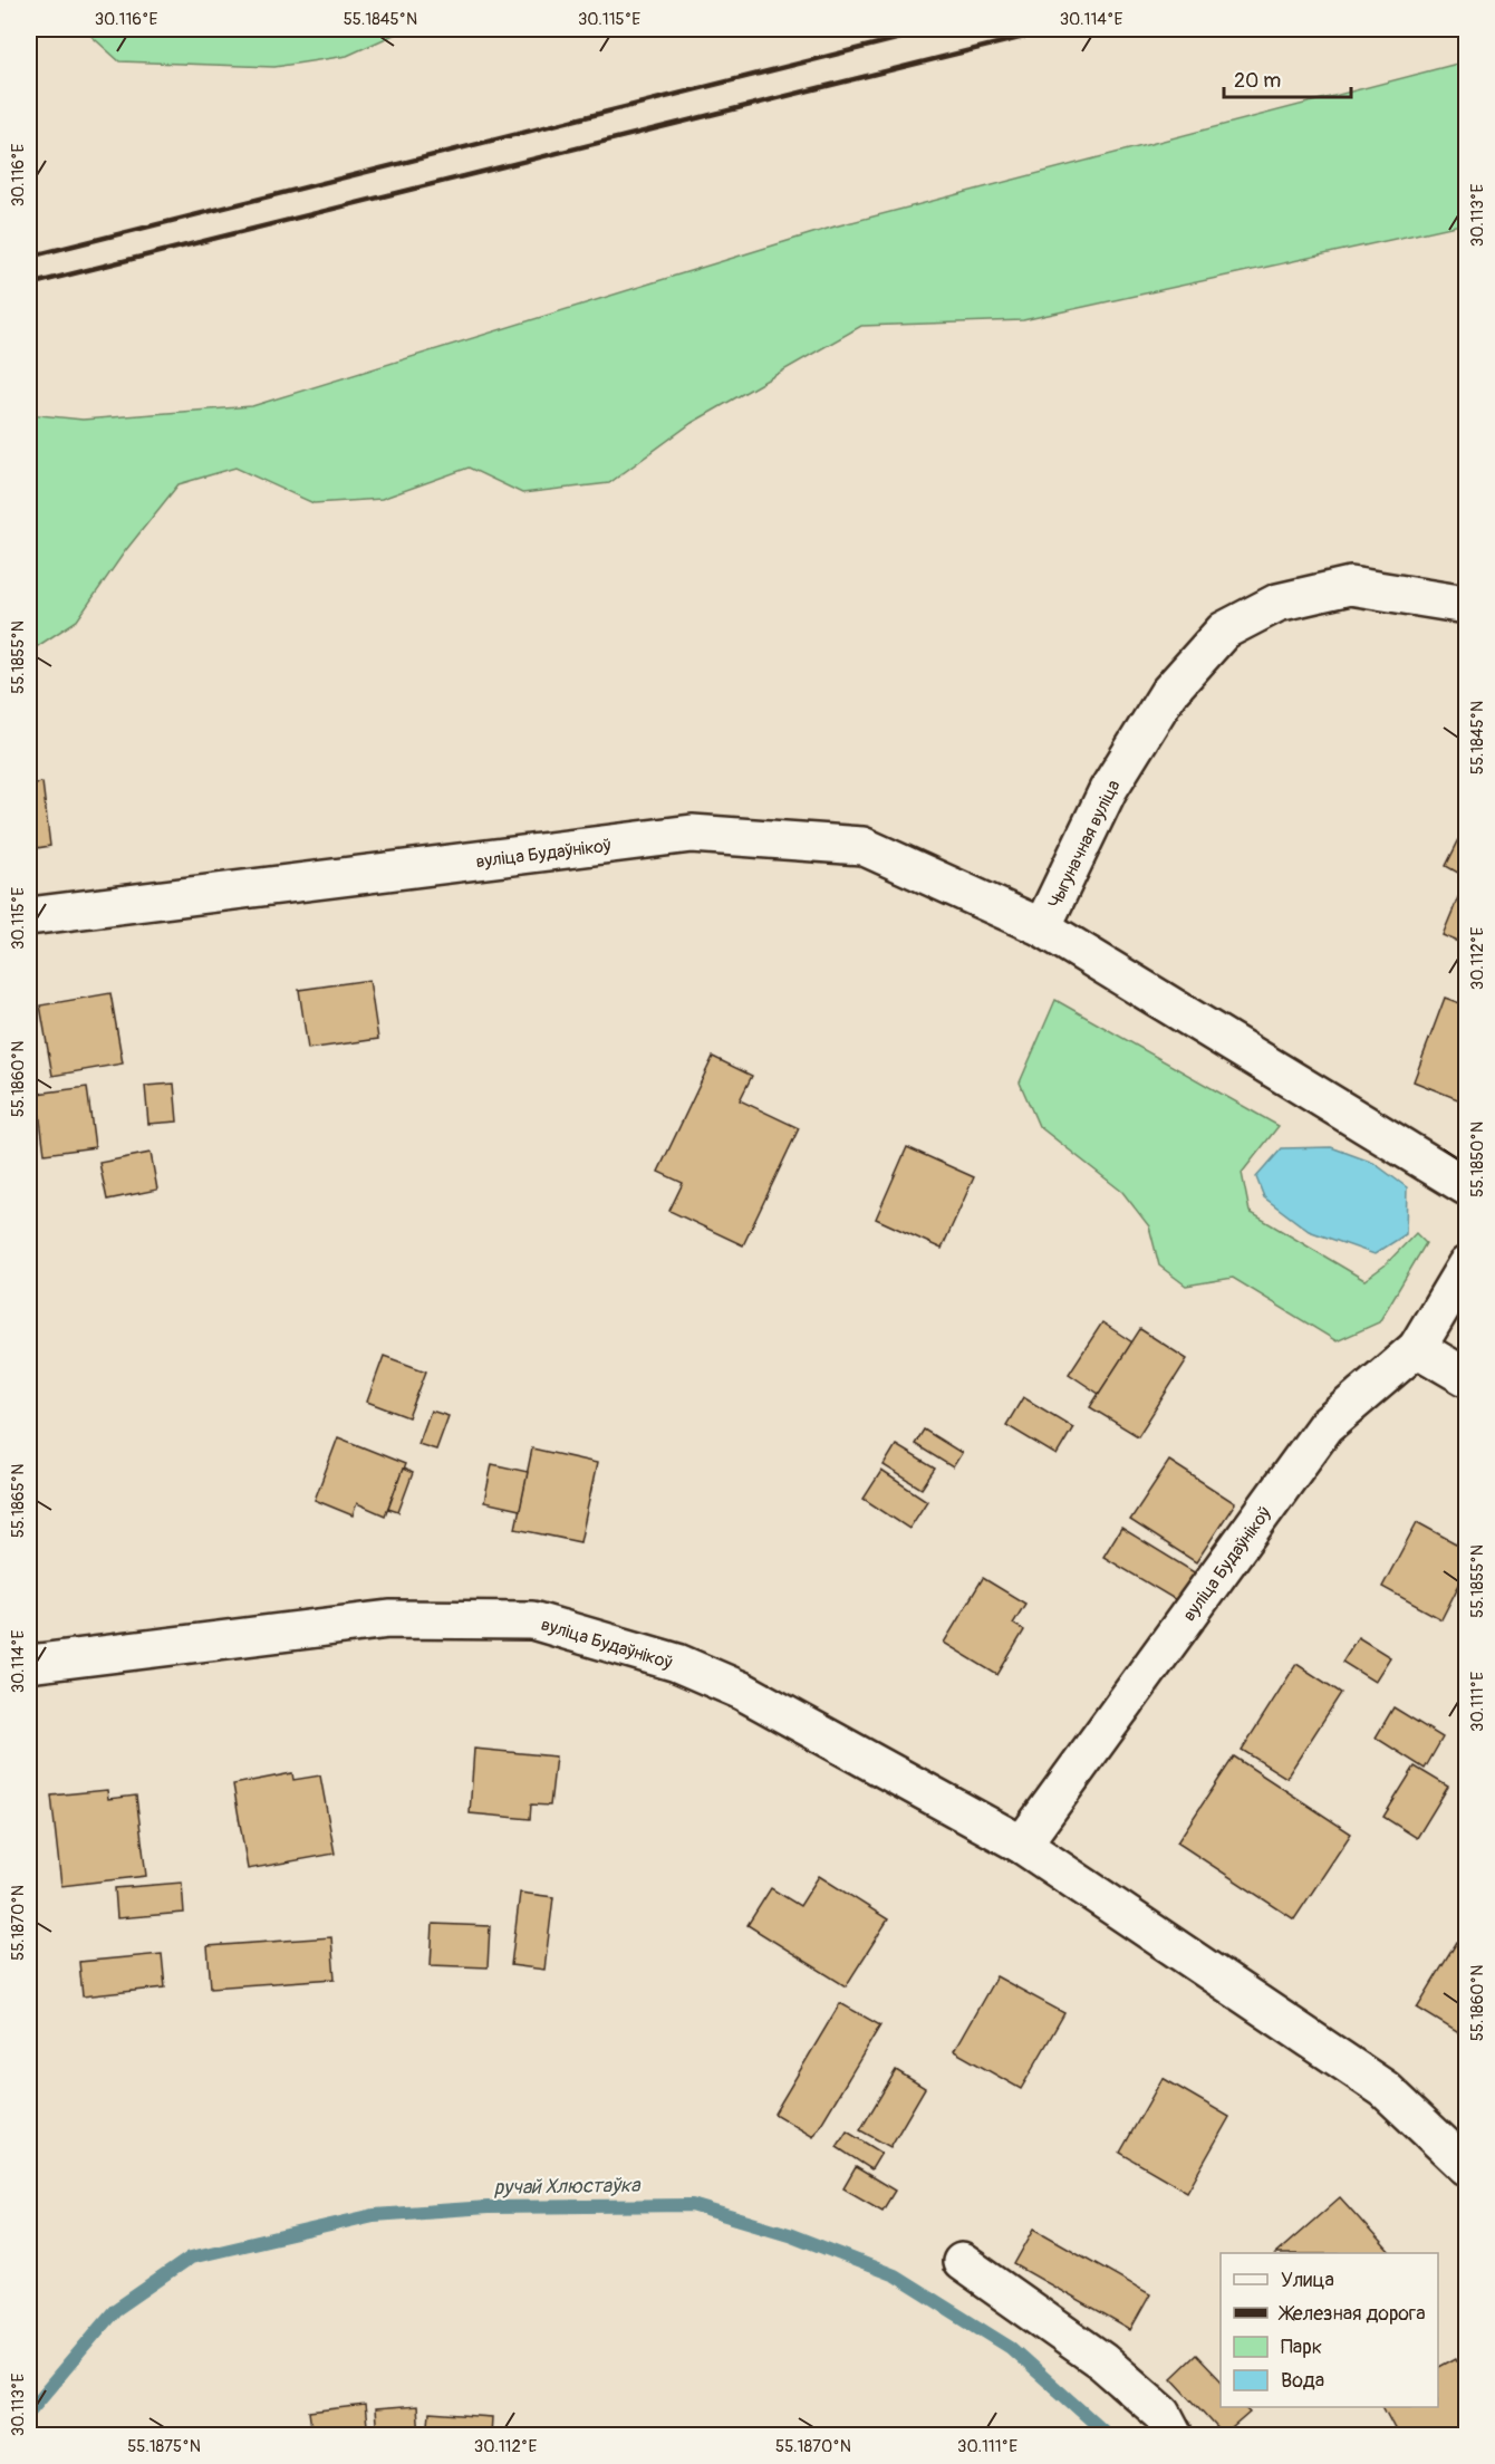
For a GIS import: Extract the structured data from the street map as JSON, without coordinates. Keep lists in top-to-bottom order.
{
  "streets": {
    "street": ["Чыгуначная вуліца", "вуліца Будаўнікоў"]
  },
  "crossings": [
    ["Чыгуначная вуліца", "вуліца Будаўнікоў"]
  ],
  "water": ["ручай Хлюстаўка"],
  "legend": [
    "Улица",
    "Железная дорога",
    "Парк",
    "Вода"
  ],
  "scale_bar": "20 m",
  "coordinates": [
    "30.116°E",
    "55.1845°N",
    "30.115°E",
    "30.114°E",
    "30.113°E",
    "55.1855°N",
    "30.112°E",
    "55.1860°N",
    "55.1850°N",
    "55.1865°N",
    "30.111°E",
    "55.1870°N",
    "55.1875°N"
  ]
}
